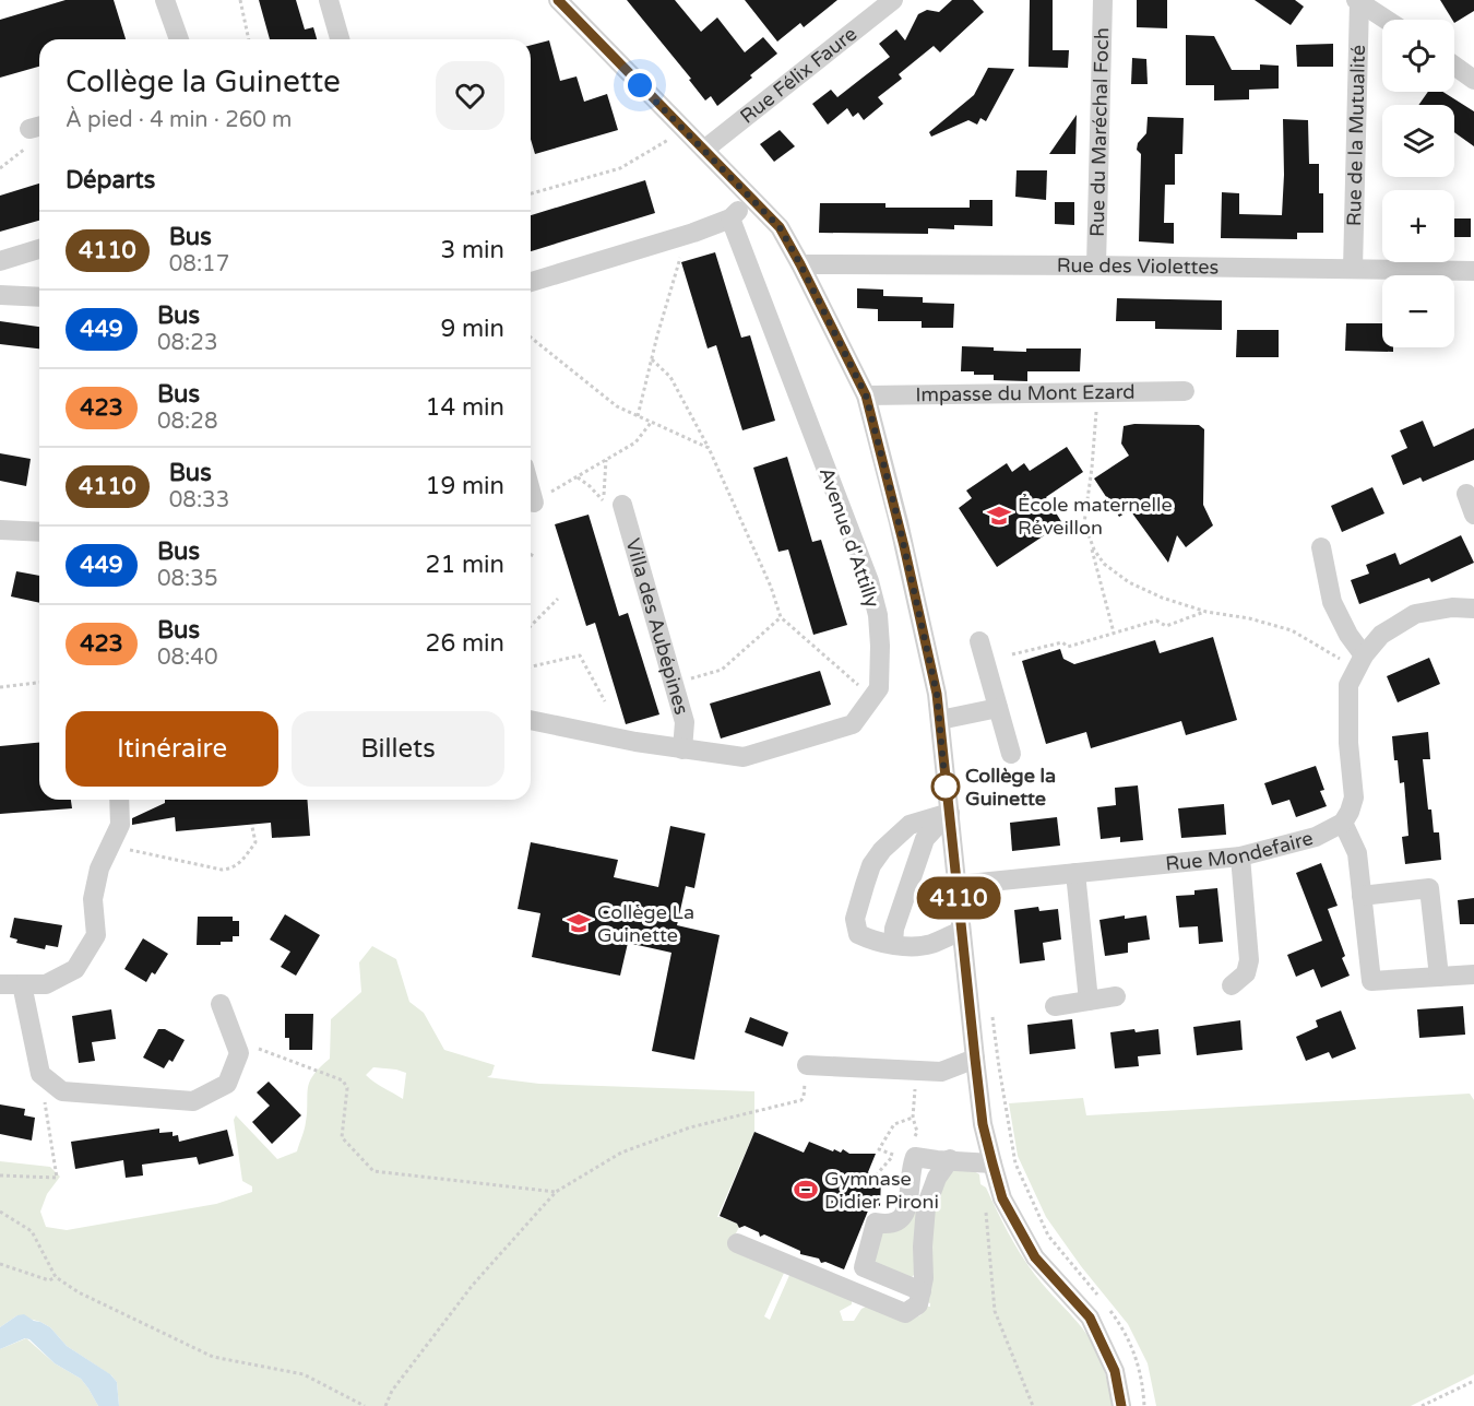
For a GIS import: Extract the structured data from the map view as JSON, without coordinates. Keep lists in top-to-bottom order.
{
  "streets": {
    "street": [
      "Rue Félix Faure",
      "Rue du Maréchal Foch",
      "Rue de la Mutualité",
      "Rue des Violettes",
      "Impasse du Mont Ezard",
      "Avenue d'Attilly",
      "Villa des Aubépines",
      "Rue Mondefaire"
    ]
  },
  "crossings": [
    ["Rue du Maréchal Foch", "Rue des Violettes"],
    ["Rue de la Mutualité", "Rue des Violettes"]
  ],
  "places": {
    "school or university": ["École maternelle Réveillon", "Collège La Guinette"],
    "other": ["Collège la Guinette"],
    "sports": ["Gymnase Didier Pironi"]
  },
  "lines": ["bus line 4110"],
  "page": {
    "on_map": "4110",
    "map_buttons": ["+", "−"],
    "heading": [
      ["Collège la Guinette", "À pied · 4 min · 260 m"],
      "Départs"
    ],
    "list": [
      {
        "mark": "4110",
        "name": "Bus",
        "note": "08:17",
        "value": "3 min"
      },
      {
        "mark": "449",
        "name": "Bus",
        "note": "08:23",
        "value": "9 min"
      },
      {
        "mark": "423",
        "name": "Bus",
        "note": "08:28",
        "value": "14 min"
      },
      {
        "mark": "4110",
        "name": "Bus",
        "note": "08:33",
        "value": "19 min"
      },
      {
        "mark": "449",
        "name": "Bus",
        "note": "08:35",
        "value": "21 min"
      },
      {
        "mark": "423",
        "name": "Bus",
        "note": "08:40",
        "value": "26 min"
      }
    ],
    "buttons": ["Itinéraire", "Billets"]
  }
}
